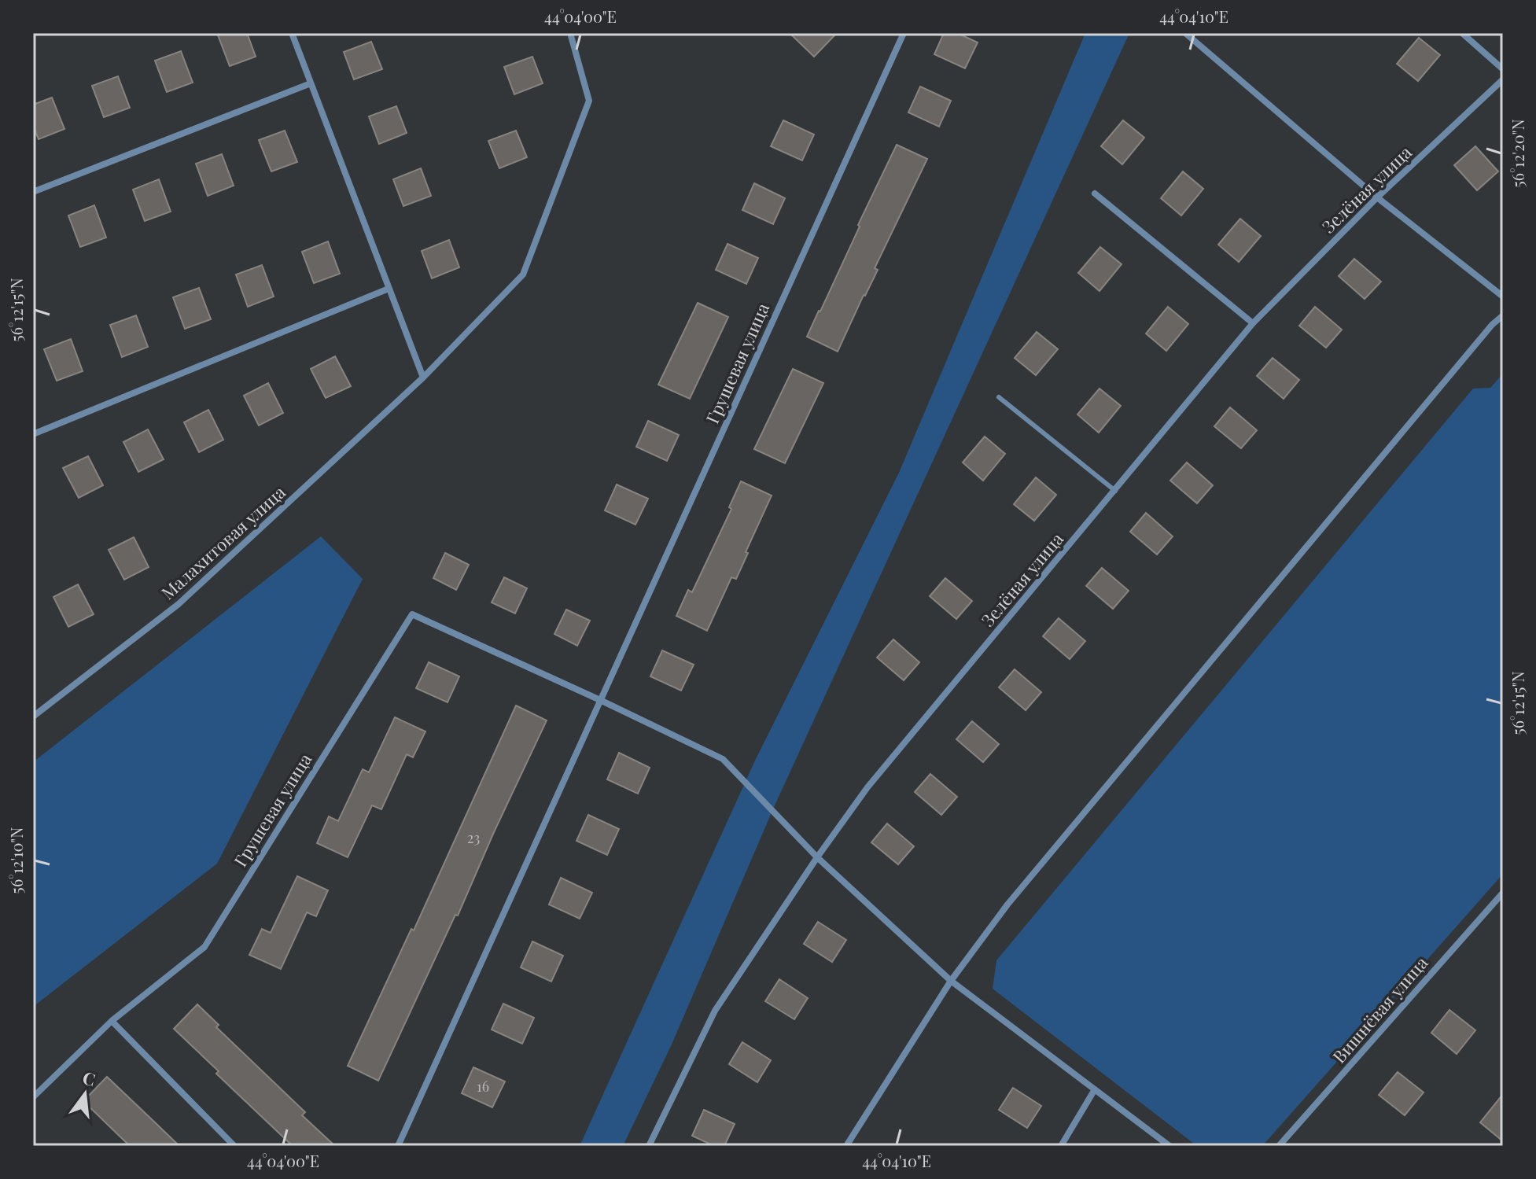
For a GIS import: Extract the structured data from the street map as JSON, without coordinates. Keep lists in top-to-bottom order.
{
  "streets": {
    "street": [
      "Зелёная улица",
      "Грушевая улица",
      "Малахитовая улица",
      "Вишнёвая улица"
    ]
  },
  "house_numbers": ["23", "16"],
  "north": "top",
  "coordinates": [
    "44°04'00\"E",
    "44°04'10\"E",
    "56°12'20\"N",
    "56°12'15\"N",
    "56°12'10\"N"
  ]
}
